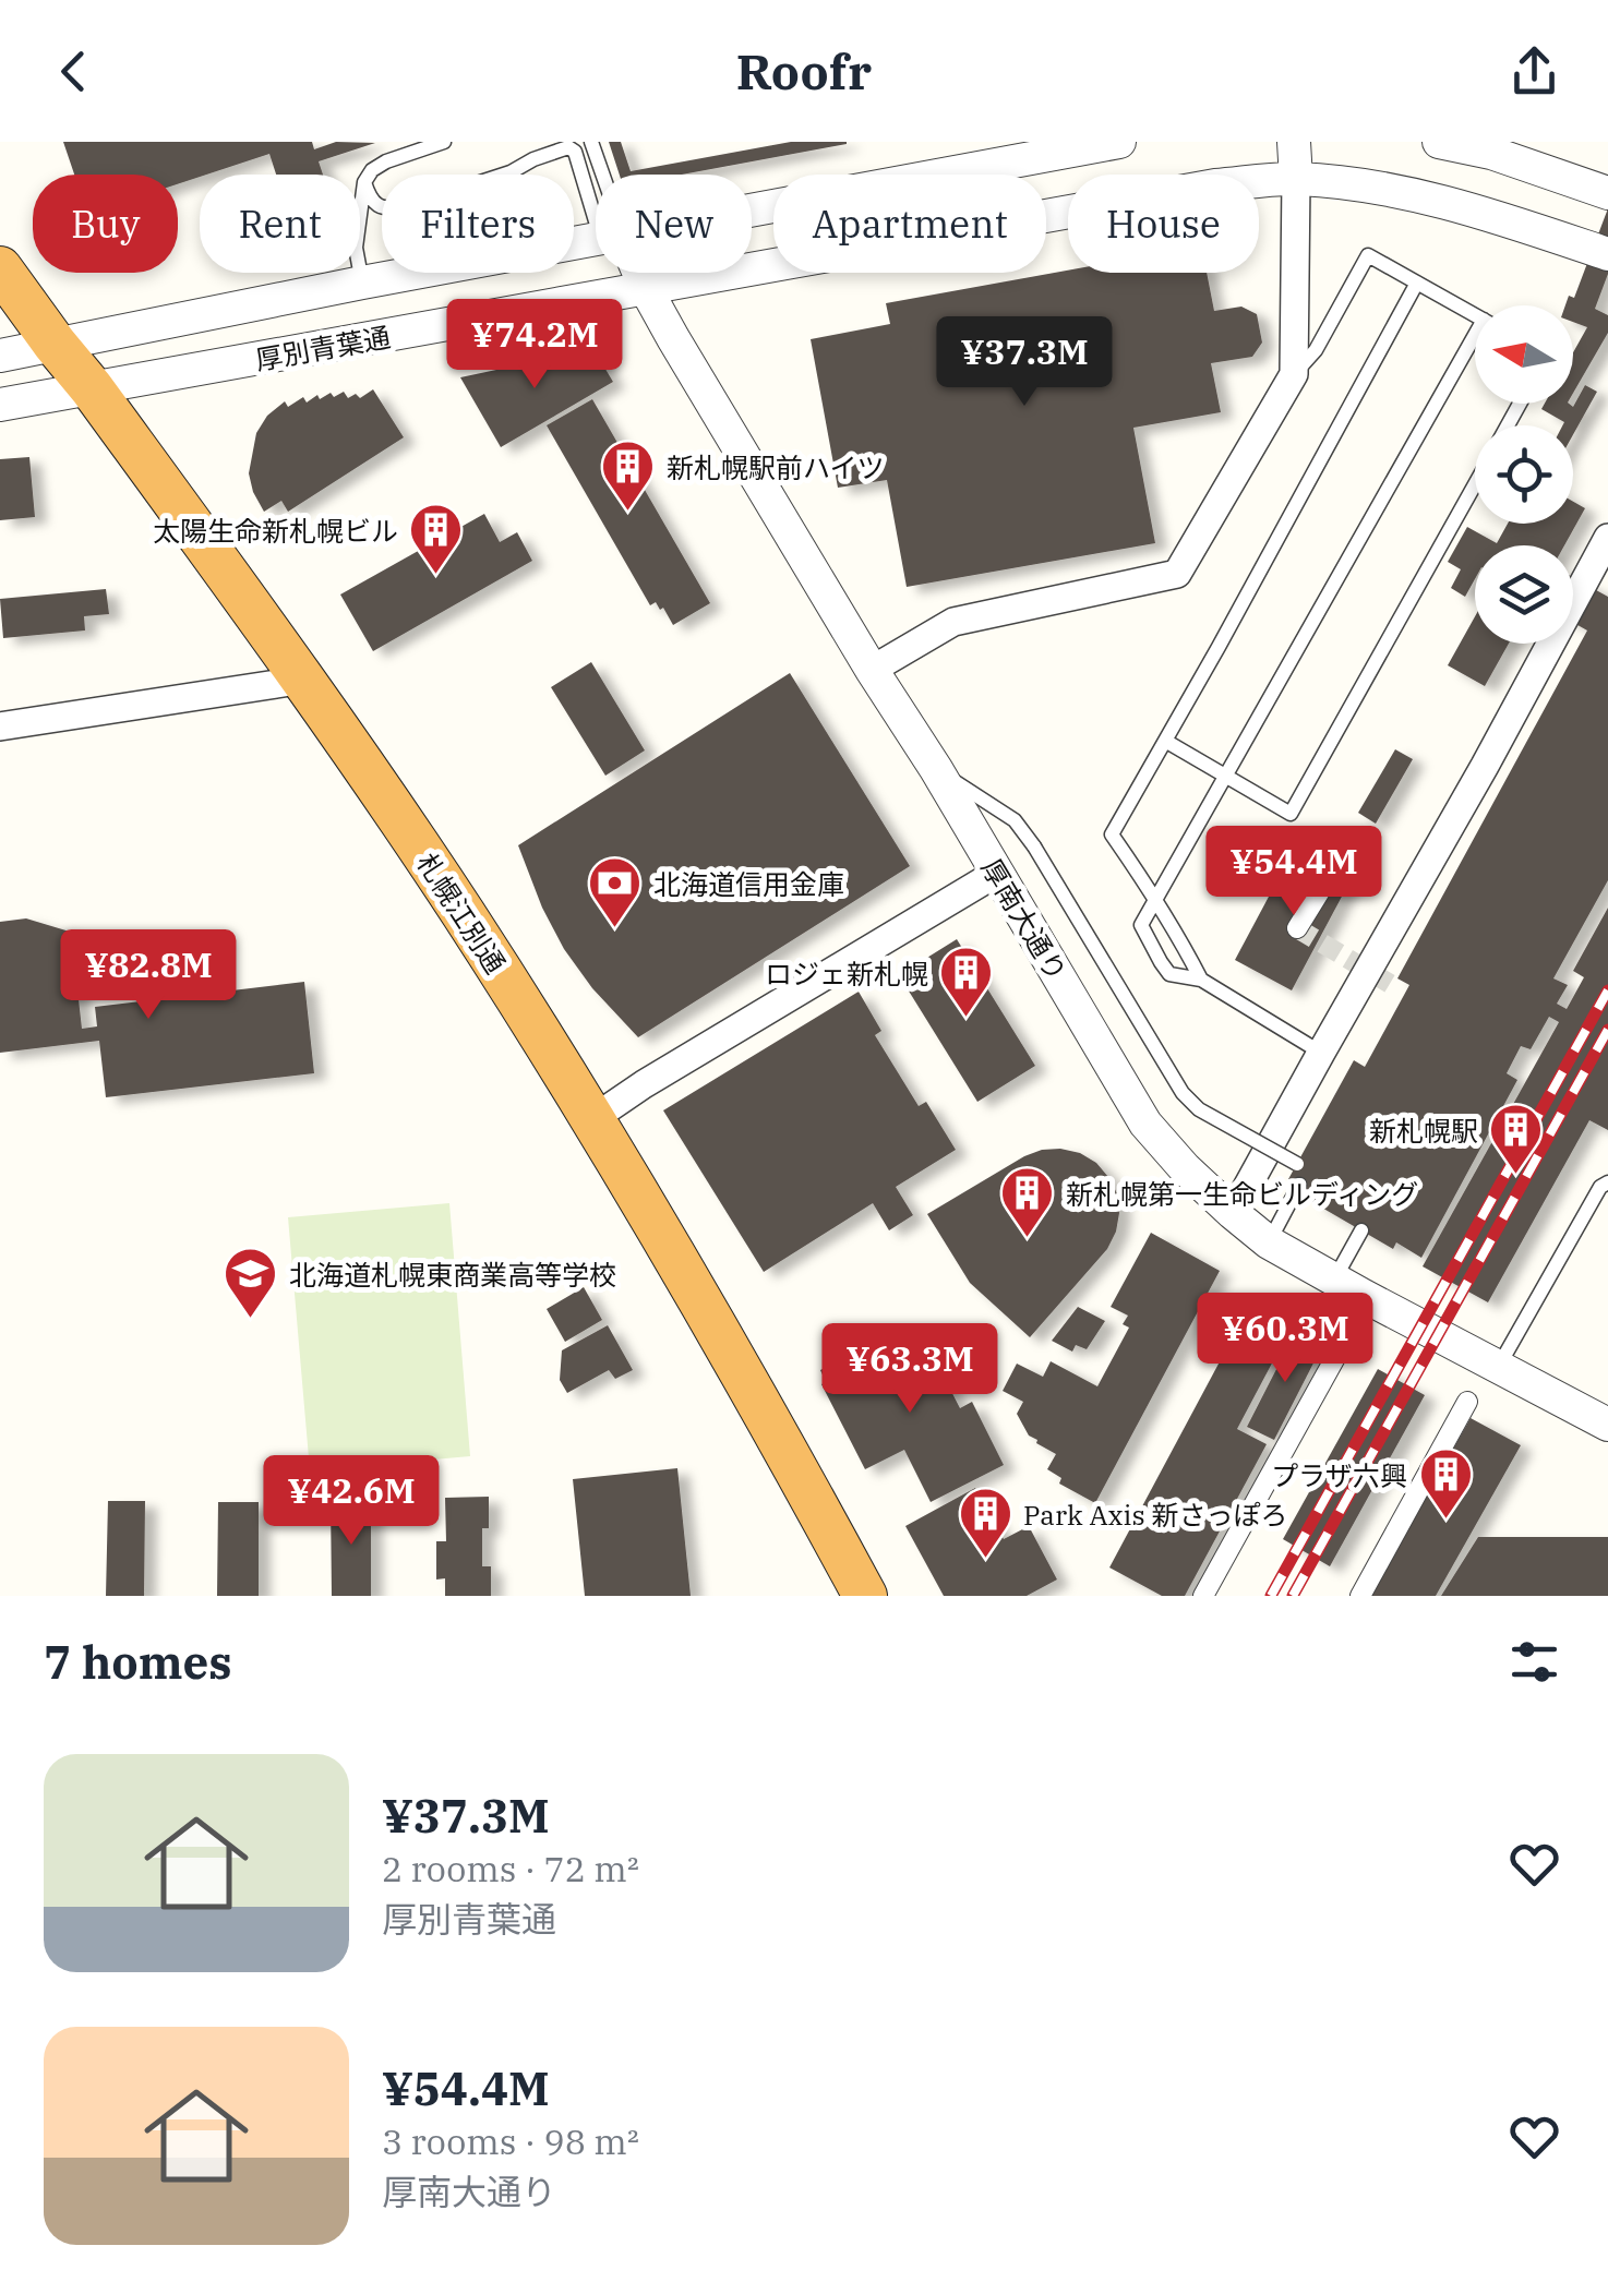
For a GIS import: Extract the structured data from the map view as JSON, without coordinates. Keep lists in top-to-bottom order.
{
  "streets": {
    "highway": ["札幌江別通"],
    "street": ["厚別青葉通", "厚南大通り"]
  },
  "crossings": [
    ["厚別青葉通", "札幌江別通"],
    ["厚別青葉通", "厚南大通り"]
  ],
  "places": {
    "building": [
      "新札幌駅前ハイツ",
      "太陽生命新札幌ビル",
      "ロジェ新札幌",
      "新札幌駅",
      "新札幌第一生命ビルディング",
      "プラザ六興",
      "Park Axis 新さっぽろ"
    ],
    "bank": ["北海道信用金庫"],
    "school or university": ["北海道札幌東商業高等学校"]
  },
  "north": "left",
  "page": {
    "header": "Roofr",
    "chip": [
      "Buy",
      "Rent",
      "Filters",
      "New",
      "Apartment",
      "House"
    ],
    "price": [
      "¥74.2M",
      "¥37.3M",
      "¥54.4M",
      "¥82.8M",
      "¥60.3M",
      "¥63.3M",
      "¥42.6M"
    ],
    "heading": "7 homes",
    "list": [
      {
        "name": "¥37.3M",
        "note": "2 rooms · 72 m² · 厚別青葉通"
      },
      {
        "name": "¥54.4M",
        "note": "3 rooms · 98 m² · 厚南大通り"
      }
    ]
  }
}
